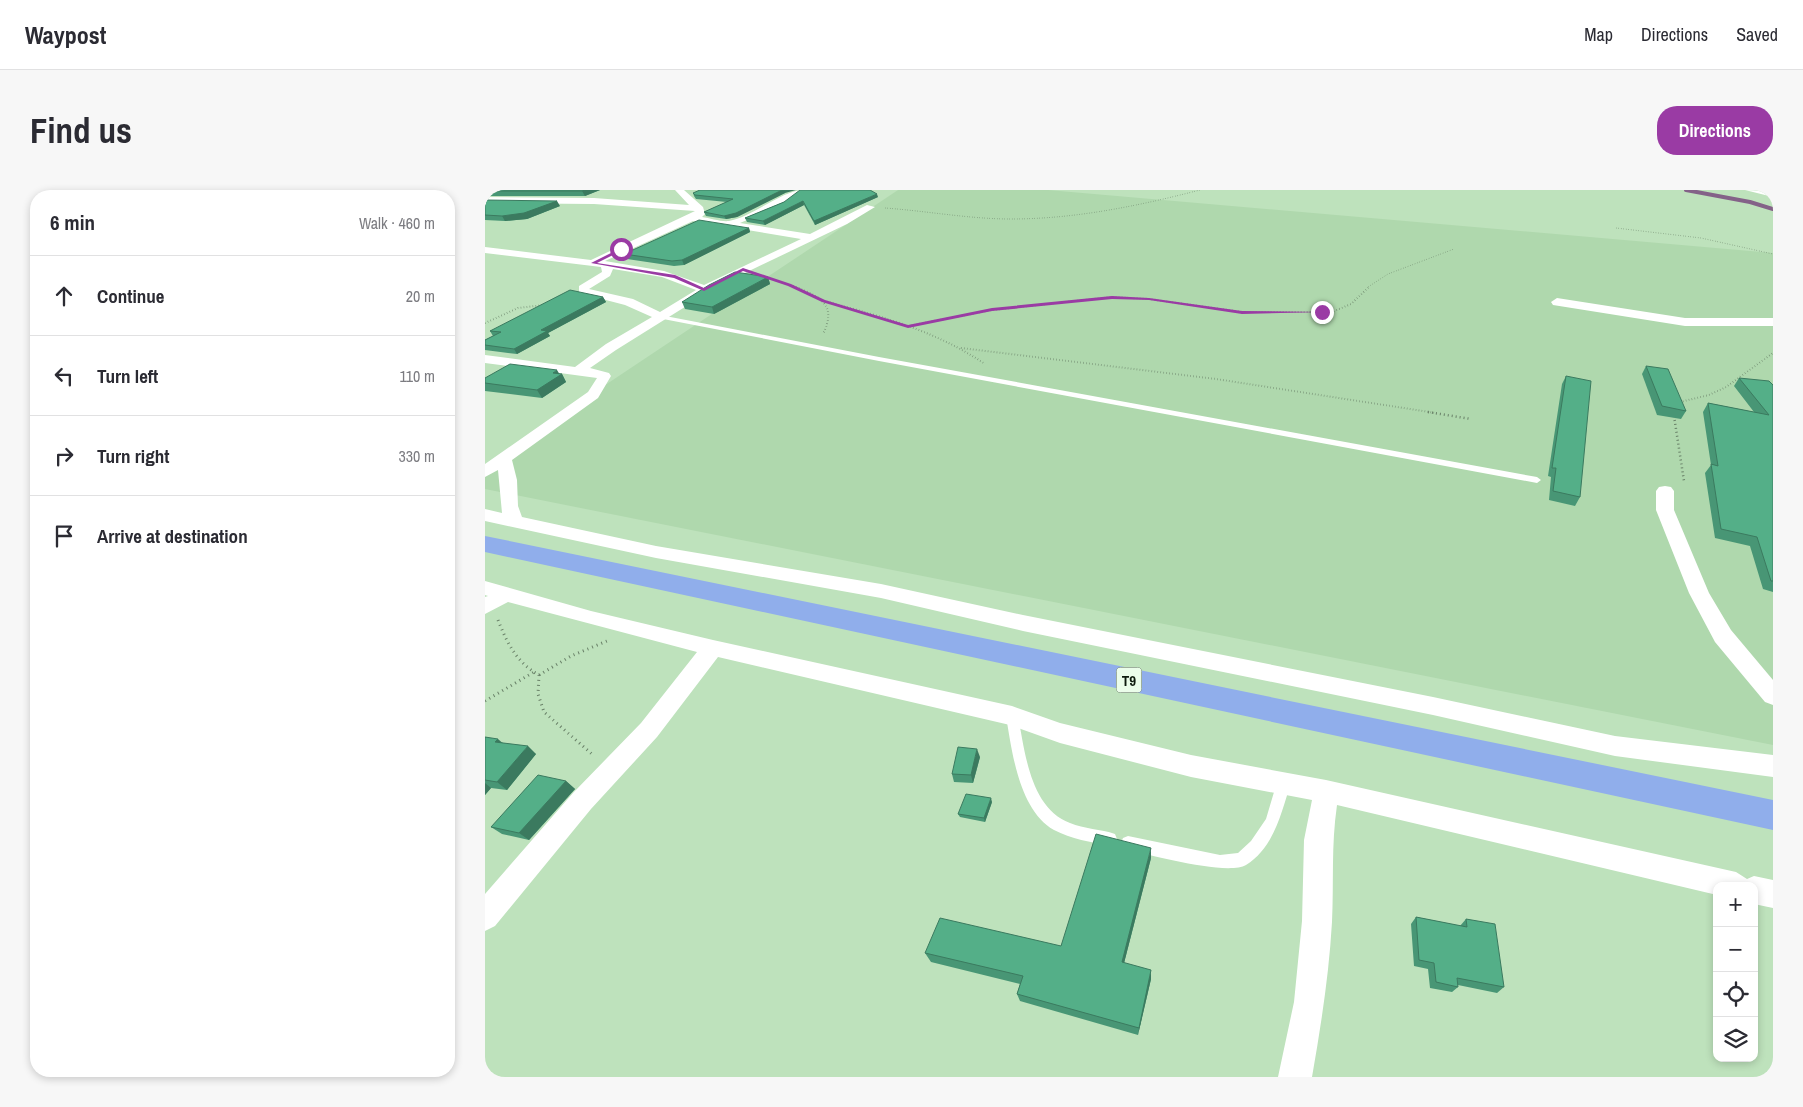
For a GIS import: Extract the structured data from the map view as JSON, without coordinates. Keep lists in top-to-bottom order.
{
  "streets": {
    "highway": ["T9"]
  },
  "page": {
    "header": "Waypost",
    "nav": ["Map", "Directions", "Saved"],
    "buttons": "Directions",
    "title": "Find us",
    "heading": ["6 min", "Walk · 460 m"],
    "list": [
      ["Continue", "20 m"],
      ["Turn left", "110 m"],
      ["Turn right", "330 m"],
      "Arrive at destination"
    ],
    "map_buttons": ["+", "−"]
  }
}
